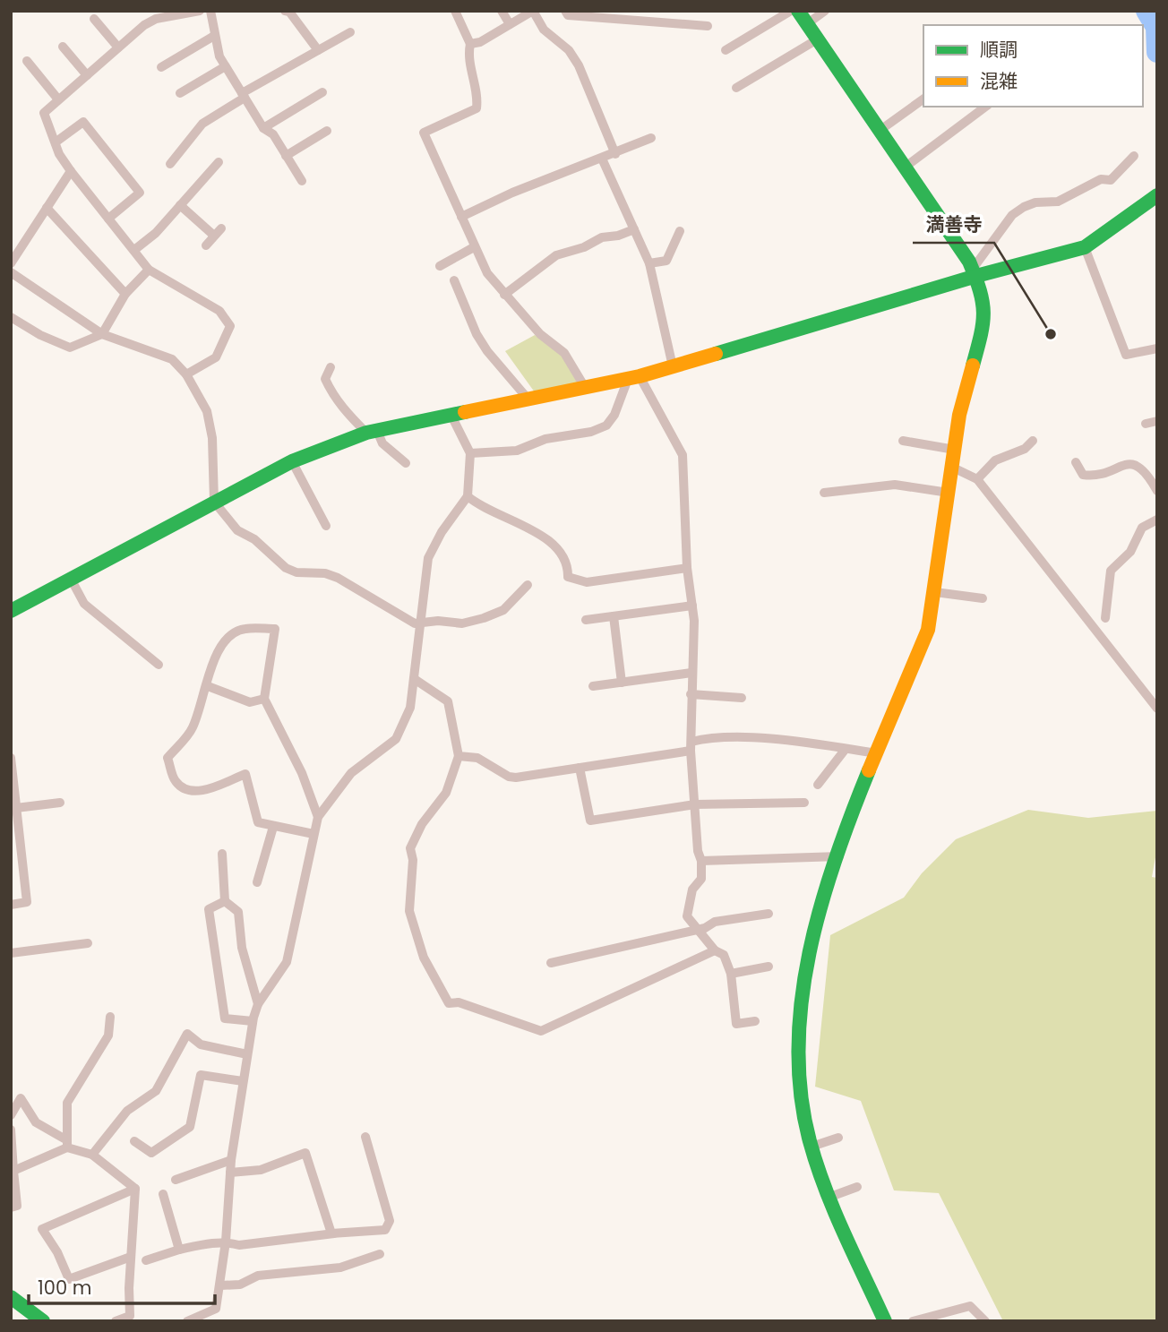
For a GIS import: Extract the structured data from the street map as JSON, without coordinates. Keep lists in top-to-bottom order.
{
  "places": ["満善寺"],
  "legend": ["順調", "混雑"],
  "scale_bar": "100 m"
}
